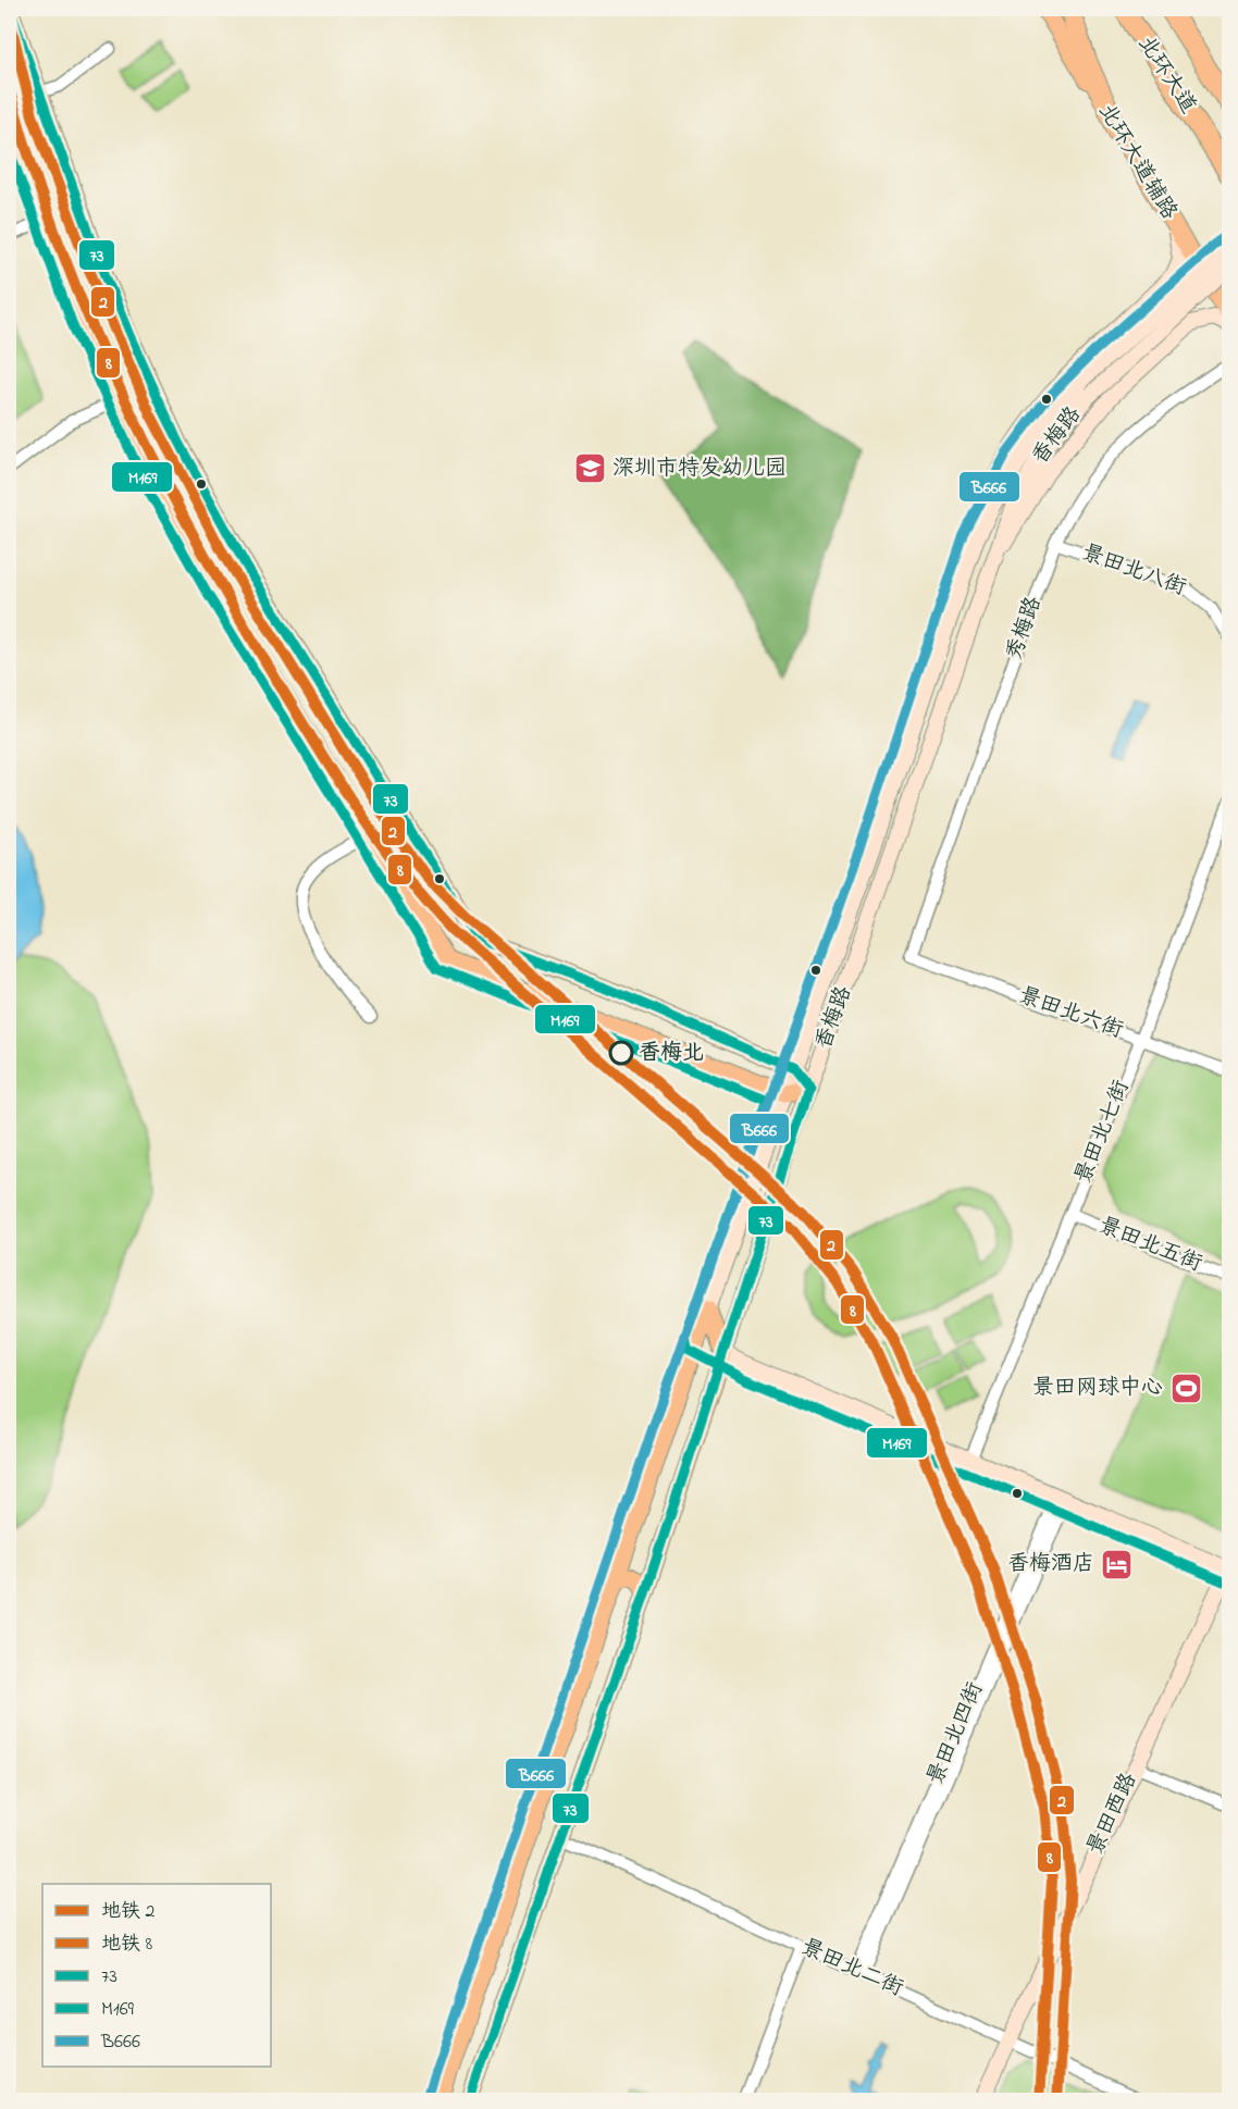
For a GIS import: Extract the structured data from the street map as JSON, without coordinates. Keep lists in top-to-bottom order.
{
  "streets": {
    "highway": ["北环大道"],
    "main road": ["北环大道辅路", "香梅路", "景田西路"],
    "street": [
      "景田北八街",
      "秀梅路",
      "景田北六街",
      "景田北七街",
      "景田北五街",
      "景田北四街",
      "景田北二街"
    ]
  },
  "crossings": [
    ["香梅路", "景田北二街"],
    ["景田北八街", "秀梅路"],
    ["秀梅路", "景田北六街"],
    ["景田北六街", "景田北七街"],
    ["景田北七街", "景田北五街"],
    ["景田北四街", "景田北二街"],
    ["景田西路", "景田北二街"]
  ],
  "places": {
    "school or university": ["深圳市特发幼儿园"],
    "other": ["香梅北"],
    "sports": ["景田网球中心"],
    "hotel": ["香梅酒店"]
  },
  "lines": [
    "transit line 73",
    "metro line 2",
    "transit line M169",
    "metro line 8",
    "transit line B666"
  ],
  "legend": [
    "地铁 2",
    "地铁 8",
    "73",
    "M169",
    "B666"
  ]
}
